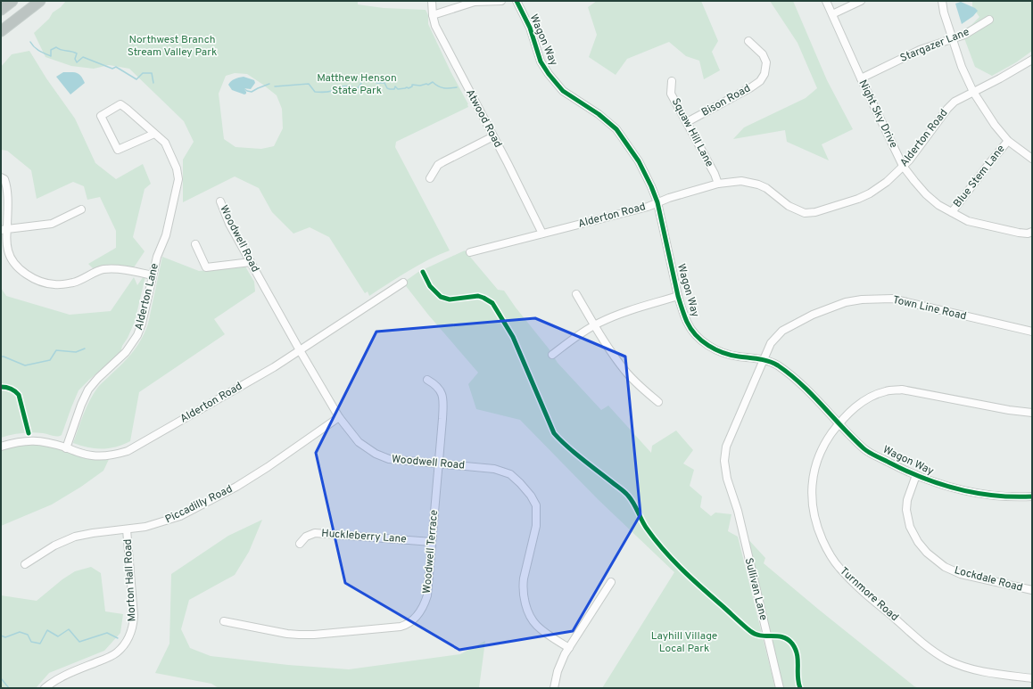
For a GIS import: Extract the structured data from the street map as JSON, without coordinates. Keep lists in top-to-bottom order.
{
  "streets": {
    "street": [
      "Wagon Way",
      "Stargazer Lane",
      "Bison Road",
      "Night Sky Drive",
      "Atwood Road",
      "Squaw Hill Lane",
      "Alderton Road",
      "Blue Stem Lane",
      "Woodwell Road",
      "Alderton Lane",
      "Town Line Road",
      "Piccadilly Road",
      "Huckleberry Lane",
      "Woodwell Terrace",
      "Lockdale Road",
      "Morton Hall Road",
      "Sullivan Lane",
      "Turnmore Road"
    ]
  },
  "crossings": [
    ["Wagon Way", "Alderton Road"],
    ["Wagon Way", "Town Line Road"],
    ["Wagon Way", "Lockdale Road"],
    ["Wagon Way", "Turnmore Road"],
    ["Stargazer Lane", "Night Sky Drive"],
    ["Bison Road", "Squaw Hill Lane"],
    ["Night Sky Drive", "Alderton Road"],
    ["Night Sky Drive", "Blue Stem Lane"],
    ["Atwood Road", "Alderton Road"],
    ["Squaw Hill Lane", "Alderton Road"],
    ["Alderton Road", "Woodwell Road"],
    ["Alderton Road", "Alderton Lane"],
    ["Woodwell Road", "Piccadilly Road"],
    ["Woodwell Road", "Woodwell Terrace"],
    ["Town Line Road", "Sullivan Lane"],
    ["Piccadilly Road", "Morton Hall Road"],
    ["Huckleberry Lane", "Woodwell Terrace"]
  ],
  "parks": ["Northwest Branch Stream Valley Park", "Matthew Henson State Park", "Layhill Village Local Park"]
}
